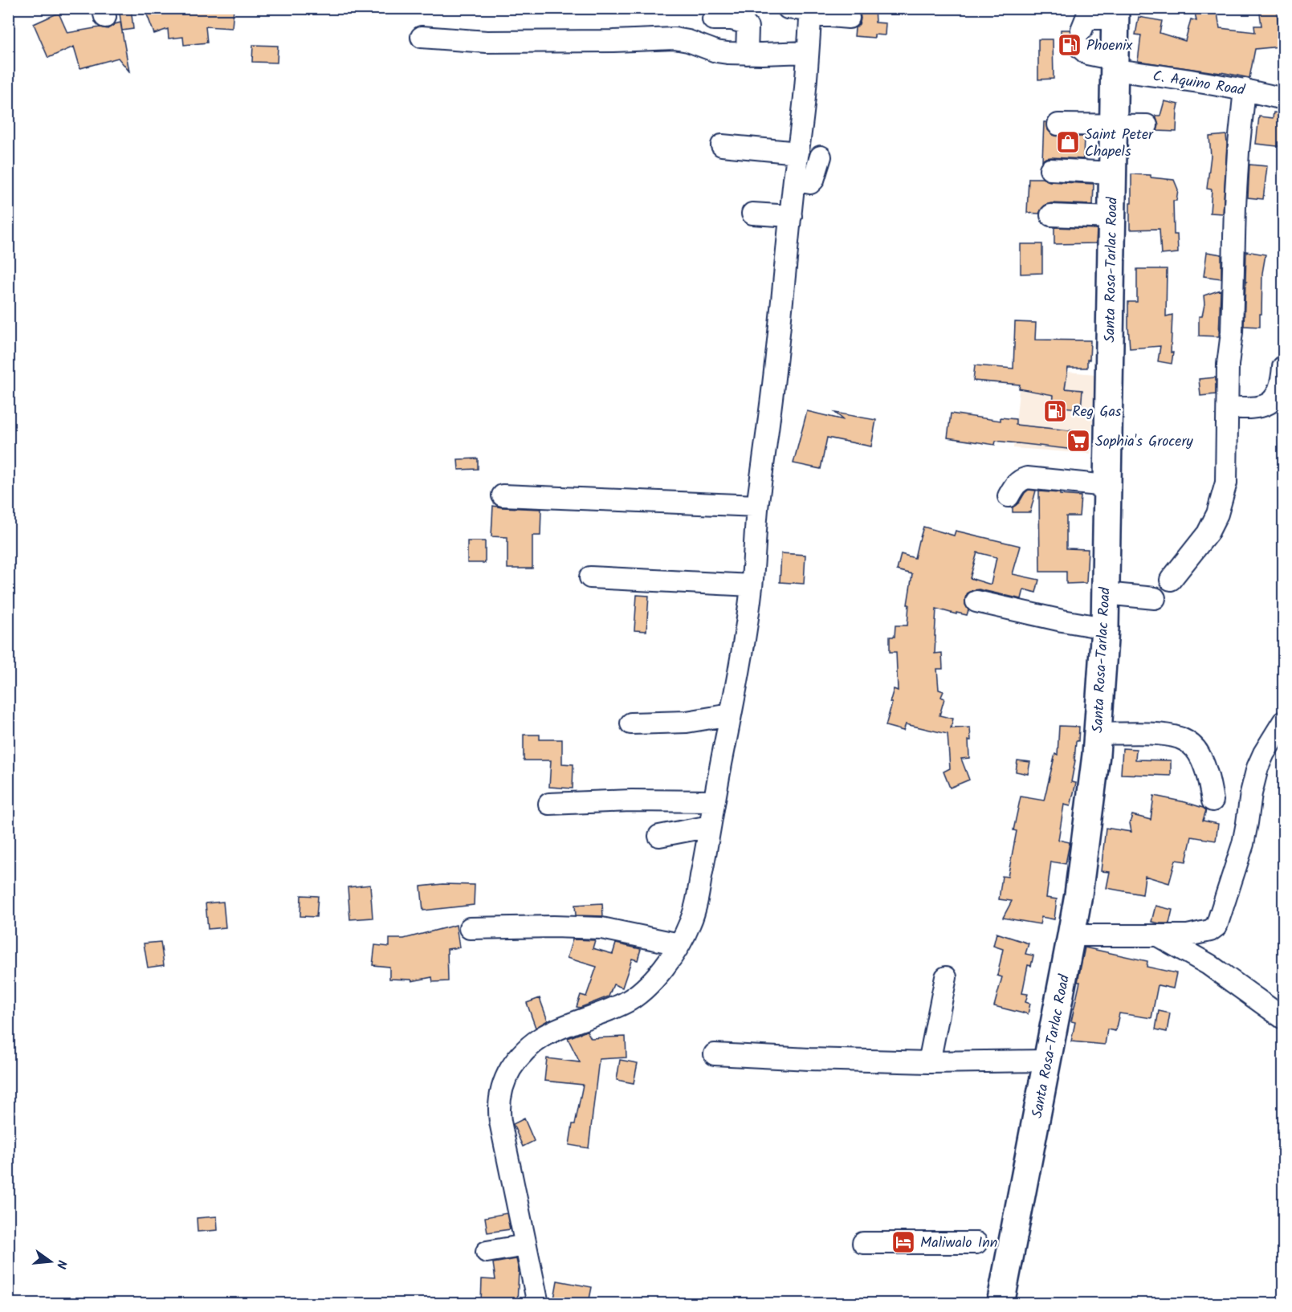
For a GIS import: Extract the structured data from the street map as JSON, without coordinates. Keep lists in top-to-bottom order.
{
  "streets": {
    "highway": ["Santa Rosa-Tarlac Road"],
    "street": ["C. Aquino Road"]
  },
  "crossings": [
    ["C. Aquino Road", "Santa Rosa-Tarlac Road"]
  ],
  "places": {
    "fuel station": ["Phoenix", "Reg Gas"],
    "shop": ["Saint Peter Chapels"],
    "supermarket": ["Sophia's Grocery"],
    "hotel": ["Maliwalo Inn"]
  },
  "north": "right"
}
